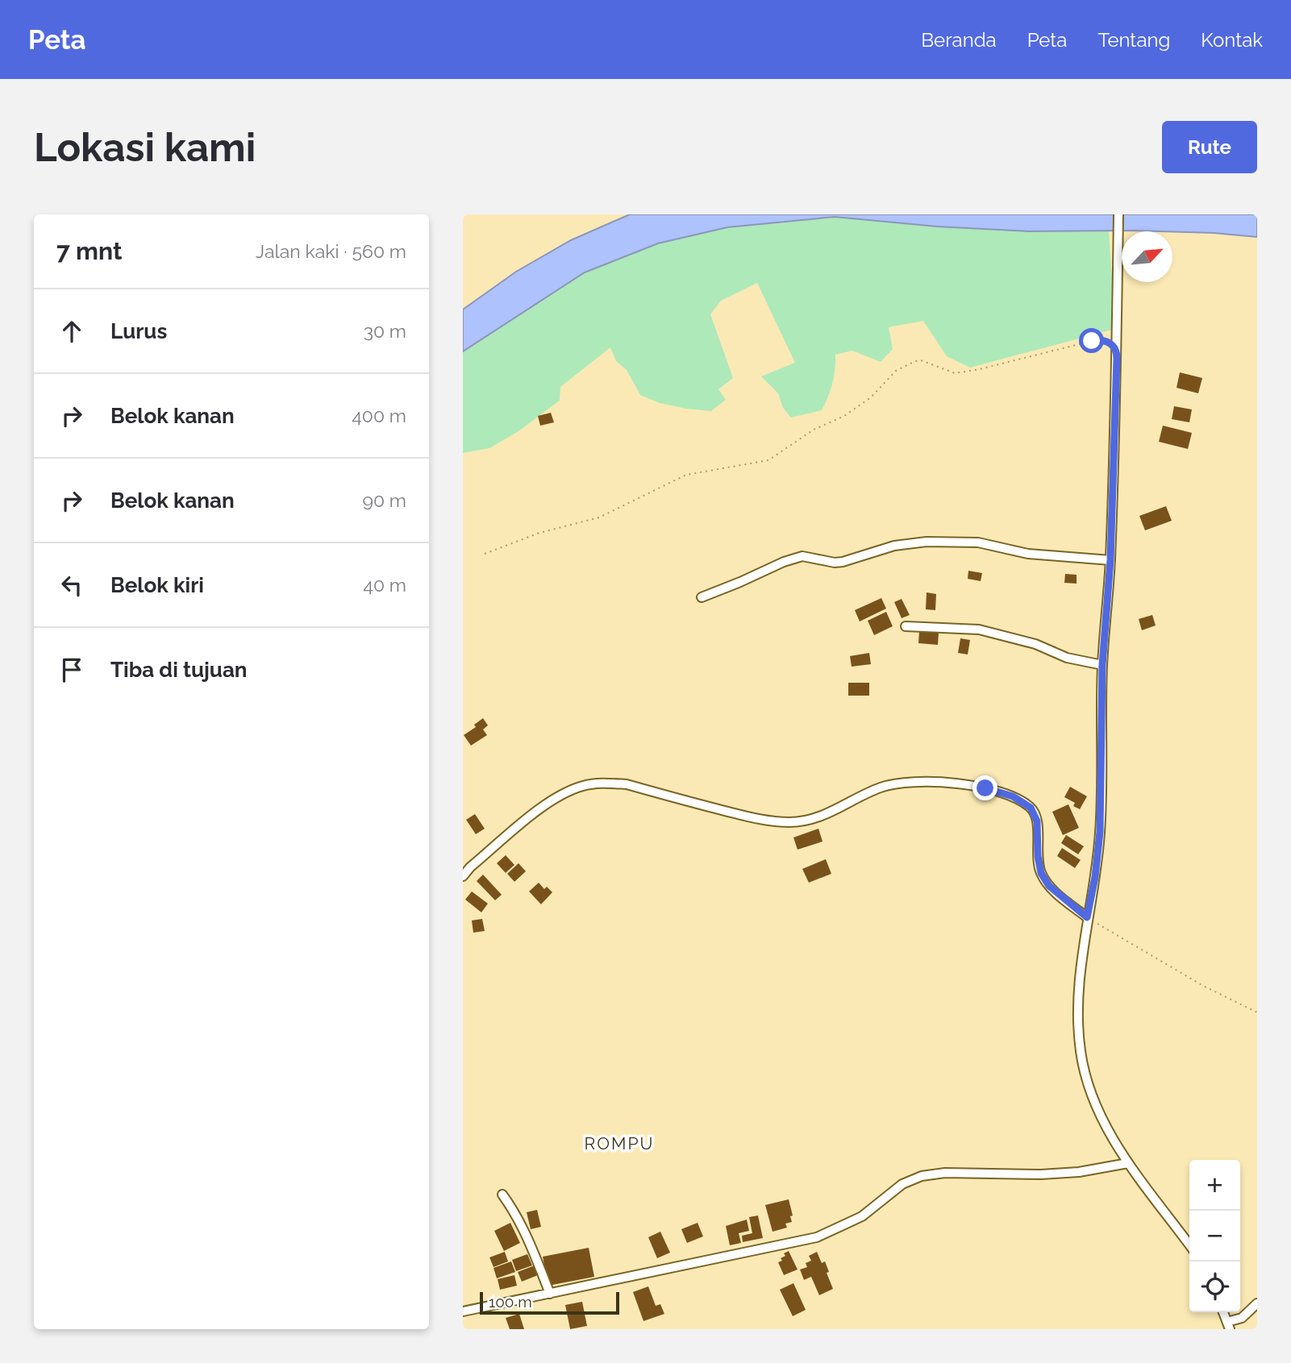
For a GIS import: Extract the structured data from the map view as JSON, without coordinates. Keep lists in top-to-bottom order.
{
  "districts": ["ROMPU"],
  "scale_bar": "100 m",
  "north": "top right",
  "page": {
    "header": "Peta",
    "nav": [
      "Beranda",
      "Peta",
      "Tentang",
      "Kontak"
    ],
    "buttons": "Rute",
    "title": "Lokasi kami",
    "heading": ["7 mnt", "Jalan kaki · 560 m"],
    "list": [
      ["Lurus", "30 m"],
      ["Belok kanan", "400 m"],
      ["Belok kanan", "90 m"],
      ["Belok kiri", "40 m"],
      "Tiba di tujuan"
    ],
    "map_buttons": ["+", "−"],
    "scale": "100 m"
  }
}
